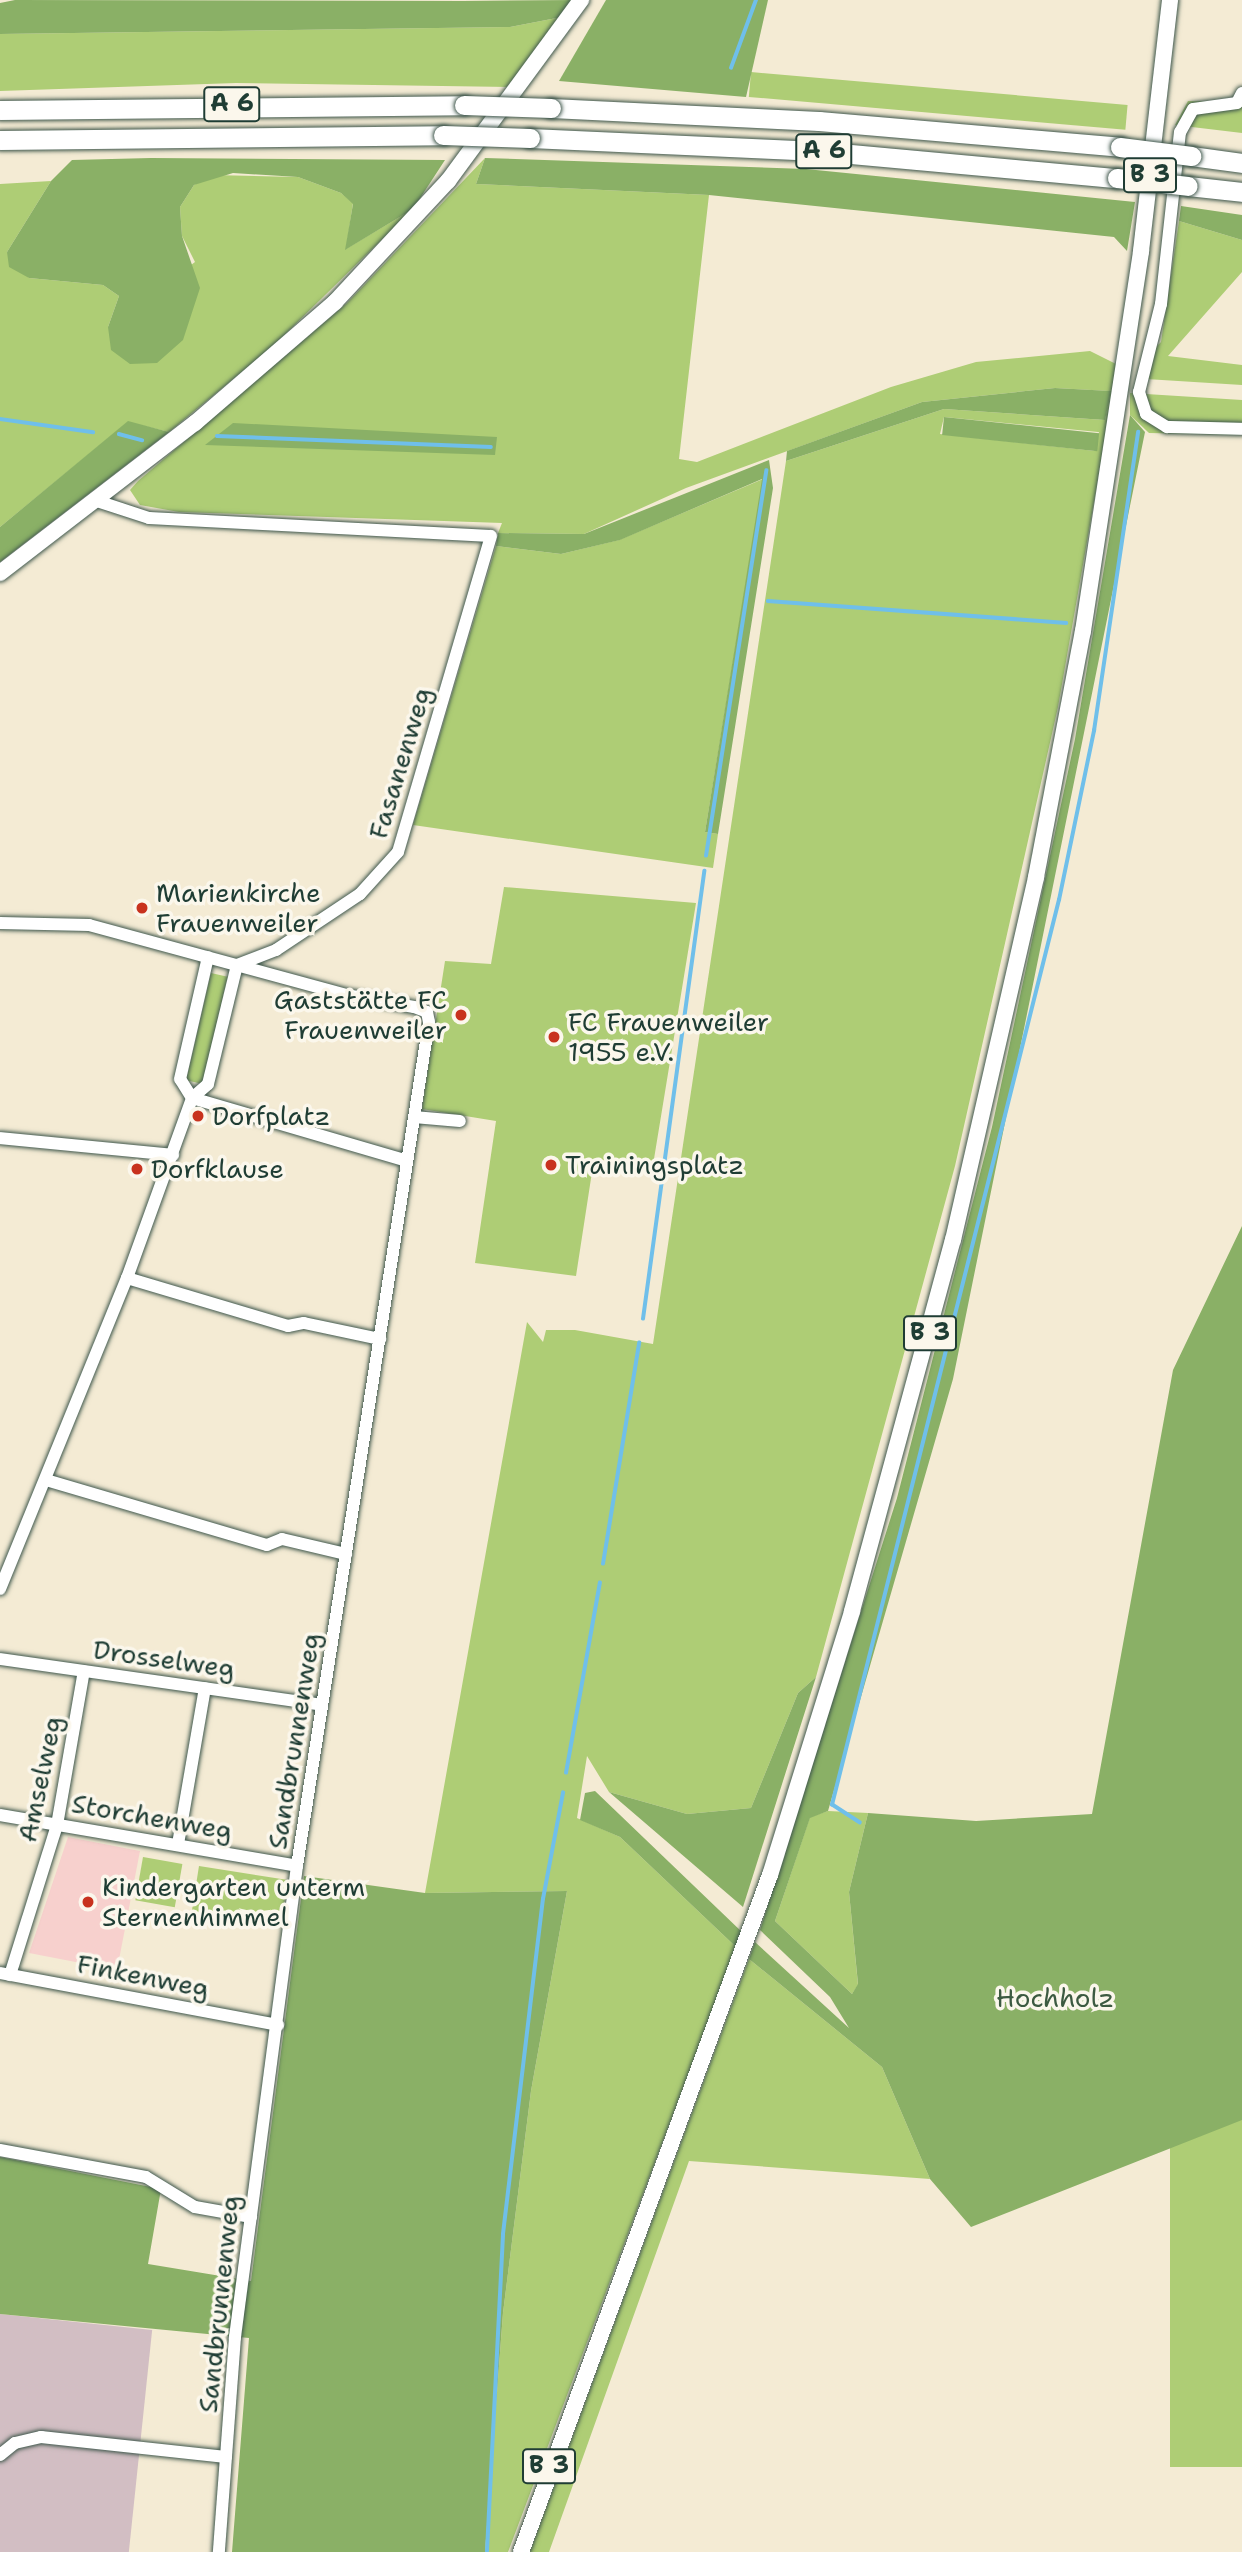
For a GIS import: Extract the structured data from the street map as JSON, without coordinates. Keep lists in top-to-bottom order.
{
  "streets": {
    "highway": ["A 6"],
    "main road": ["B 3"],
    "street": [
      "Fasanenweg",
      "Drosselweg",
      "Sandbrunnenweg",
      "Amselweg",
      "Storchenweg",
      "Finkenweg"
    ]
  },
  "crossings": [
    ["Fasanenweg", "Sandbrunnenweg"],
    ["Drosselweg", "Sandbrunnenweg"],
    ["Drosselweg", "Amselweg"],
    ["Sandbrunnenweg", "Storchenweg"],
    ["Sandbrunnenweg", "Finkenweg"],
    ["Amselweg", "Storchenweg"],
    ["Amselweg", "Finkenweg"]
  ],
  "parks": ["Hochholz"],
  "places": [
    "Marienkirche Frauenweiler",
    "Gaststätte FC Frauenweiler",
    "FC Frauenweiler 1955 e.V.",
    "Dorfplatz",
    "Trainingsplatz",
    "Dorfklause",
    "Kindergarten unterm Sternenhimmel"
  ]
}
